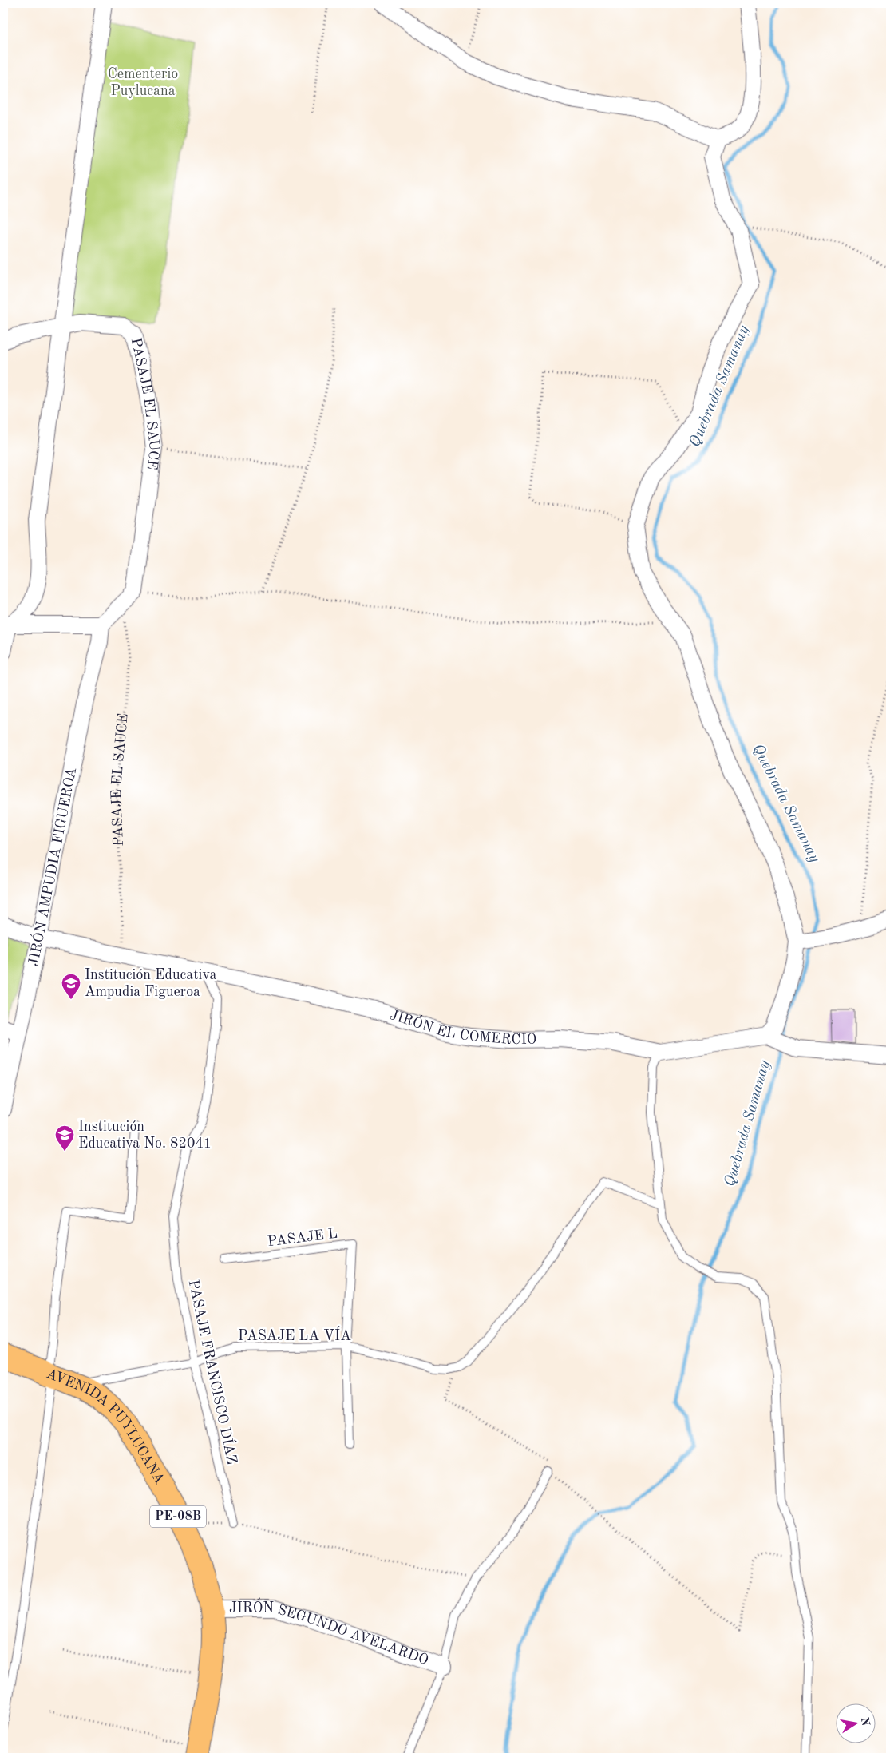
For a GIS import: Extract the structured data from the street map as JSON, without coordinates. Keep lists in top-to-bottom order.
{
  "streets": {
    "main road": ["AVENIDA PUYLUCANA", "PE-08B"],
    "street": [
      "PASAJE EL SAUCE",
      "JIRÓN AMPUDIA FIGUEROA",
      "JIRÓN EL COMERCIO",
      "JIRÓN SEGUNDO AVELARDO"
    ],
    "lane": ["PASAJE L", "PASAJE LA VÍA", "PASAJE FRANCISCO DÍAZ"]
  },
  "crossings": [
    ["PASAJE EL SAUCE", "JIRÓN EL COMERCIO"],
    ["JIRÓN AMPUDIA FIGUEROA", "JIRÓN EL COMERCIO"],
    ["JIRÓN EL COMERCIO", "PASAJE FRANCISCO DÍAZ"],
    ["PASAJE L", "PASAJE LA VÍA"],
    ["PASAJE LA VÍA", "PASAJE FRANCISCO DÍAZ"],
    ["PASAJE LA VÍA", "AVENIDA PUYLUCANA"],
    ["AVENIDA PUYLUCANA", "JIRÓN SEGUNDO AVELARDO"]
  ],
  "water": ["Quebrada Samanay"],
  "parks": ["Cementerio Puylucana"],
  "places": {
    "school or university": ["Institución Educativa Ampudia Figueroa", "Institución Educativa No. 82041"]
  },
  "north": "right"
}
